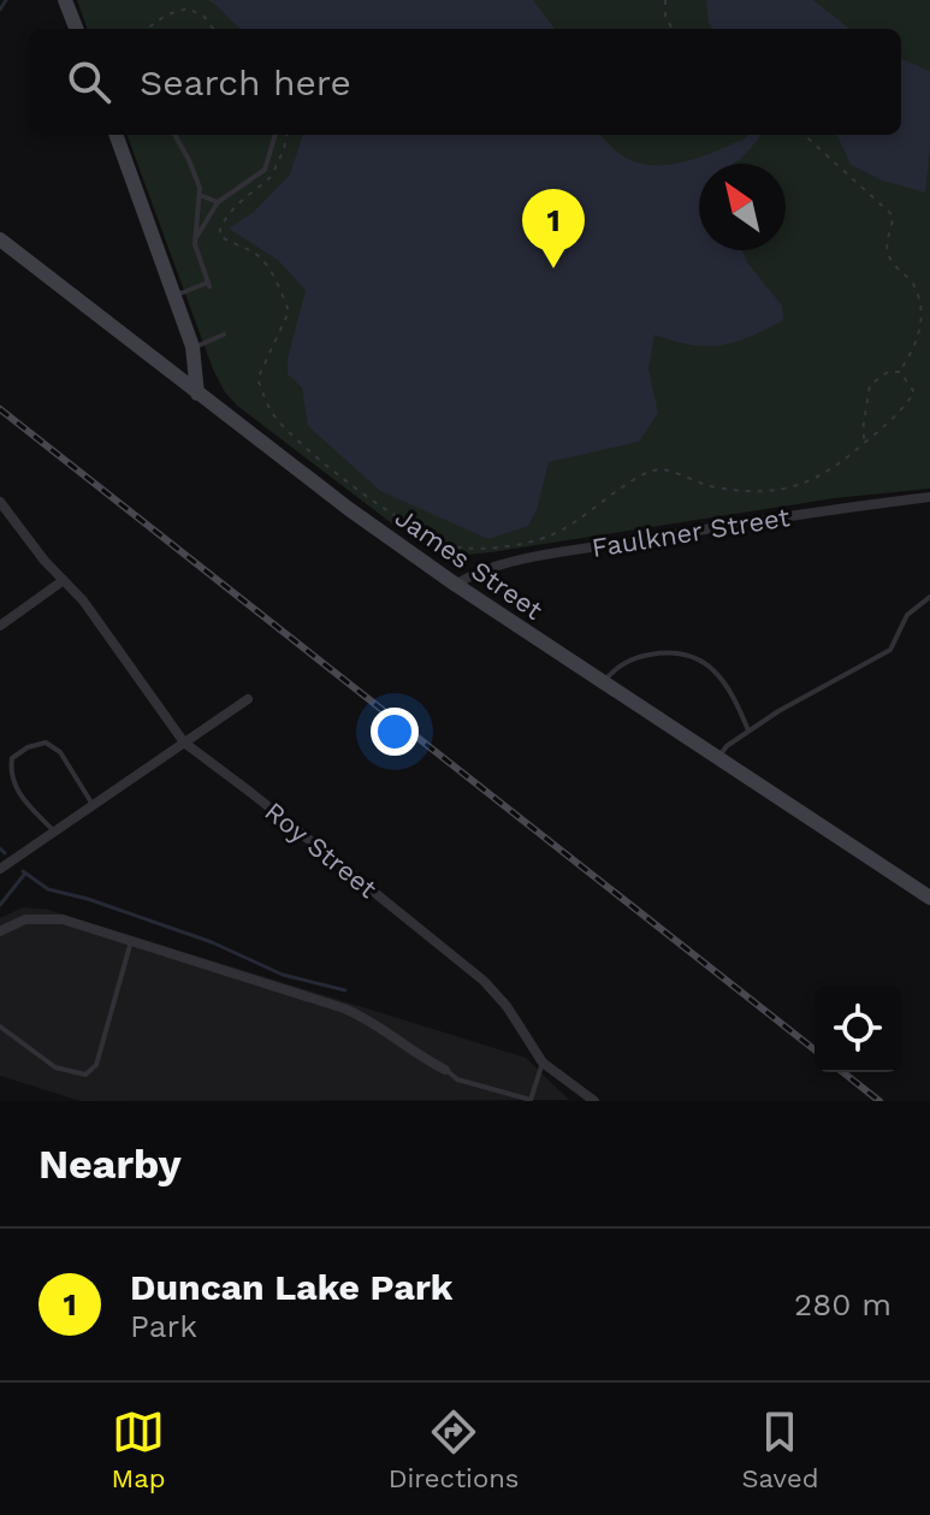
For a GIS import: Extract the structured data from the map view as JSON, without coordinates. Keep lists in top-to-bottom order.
{
  "streets": {
    "street": ["Faulkner Street", "James Street", "Roy Street"]
  },
  "crossings": [
    ["Faulkner Street", "James Street"]
  ],
  "north": "top left",
  "page": {
    "search": "Search here",
    "pins": "1",
    "heading": "Nearby",
    "list": [
      {
        "mark": "1",
        "name": "Duncan Lake Park",
        "note": "Park",
        "value": "280 m"
      }
    ],
    "nav": ["Map", "Directions", "Saved"]
  }
}
